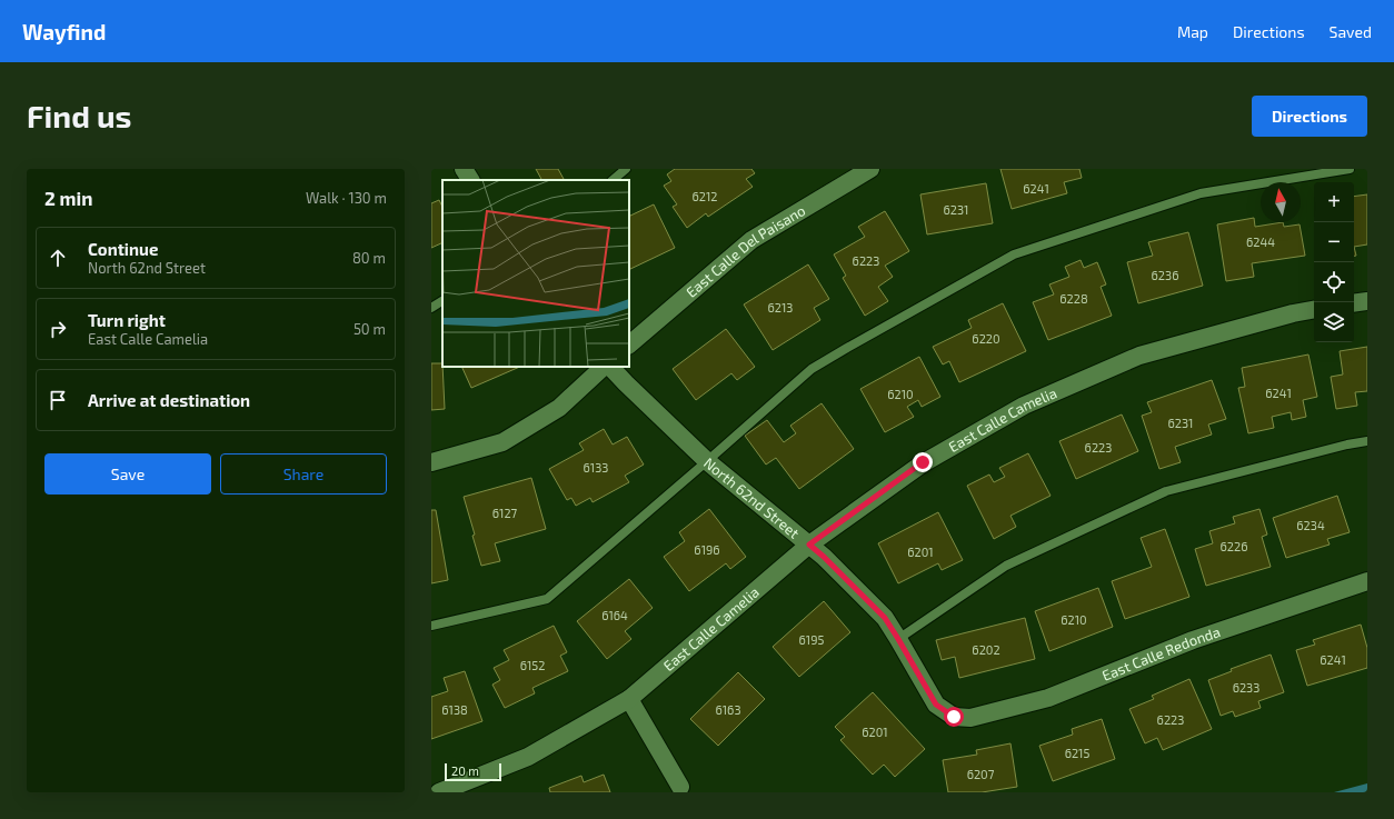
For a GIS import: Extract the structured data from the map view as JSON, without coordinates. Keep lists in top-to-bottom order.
{
  "streets": {
    "street": [
      "East Calle Del Paisano",
      "East Calle Camelia",
      "North 62nd Street",
      "East Calle Redonda"
    ]
  },
  "crossings": [
    ["East Calle Camelia", "North 62nd Street"],
    ["North 62nd Street", "East Calle Redonda"]
  ],
  "house_numbers": [
    "6241",
    "6212",
    "6231",
    "6244",
    "6223",
    "6236",
    "6228",
    "6213",
    "6220",
    "6241",
    "6210",
    "6231",
    "6223",
    "6133",
    "6127",
    "6234",
    "6226",
    "6196",
    "6201",
    "6164",
    "6210",
    "6195",
    "6202",
    "6241",
    "6152",
    "6233",
    "6138",
    "6163",
    "6223",
    "6201",
    "6215",
    "6207"
  ],
  "scale_bar": "20 m",
  "north": "top",
  "page": {
    "header": "Wayfind",
    "nav": ["Map", "Directions", "Saved"],
    "buttons": [
      "Directions",
      ["Save", "Share"]
    ],
    "title": "Find us",
    "heading": ["2 min", "Walk · 130 m"],
    "map_buttons": ["+", "−"],
    "list": [
      ["Continue", "North 62nd Street", "80 m"],
      ["Turn right", "East Calle Camelia", "50 m"],
      "Arrive at destination"
    ],
    "scale": "20 m"
  }
}
